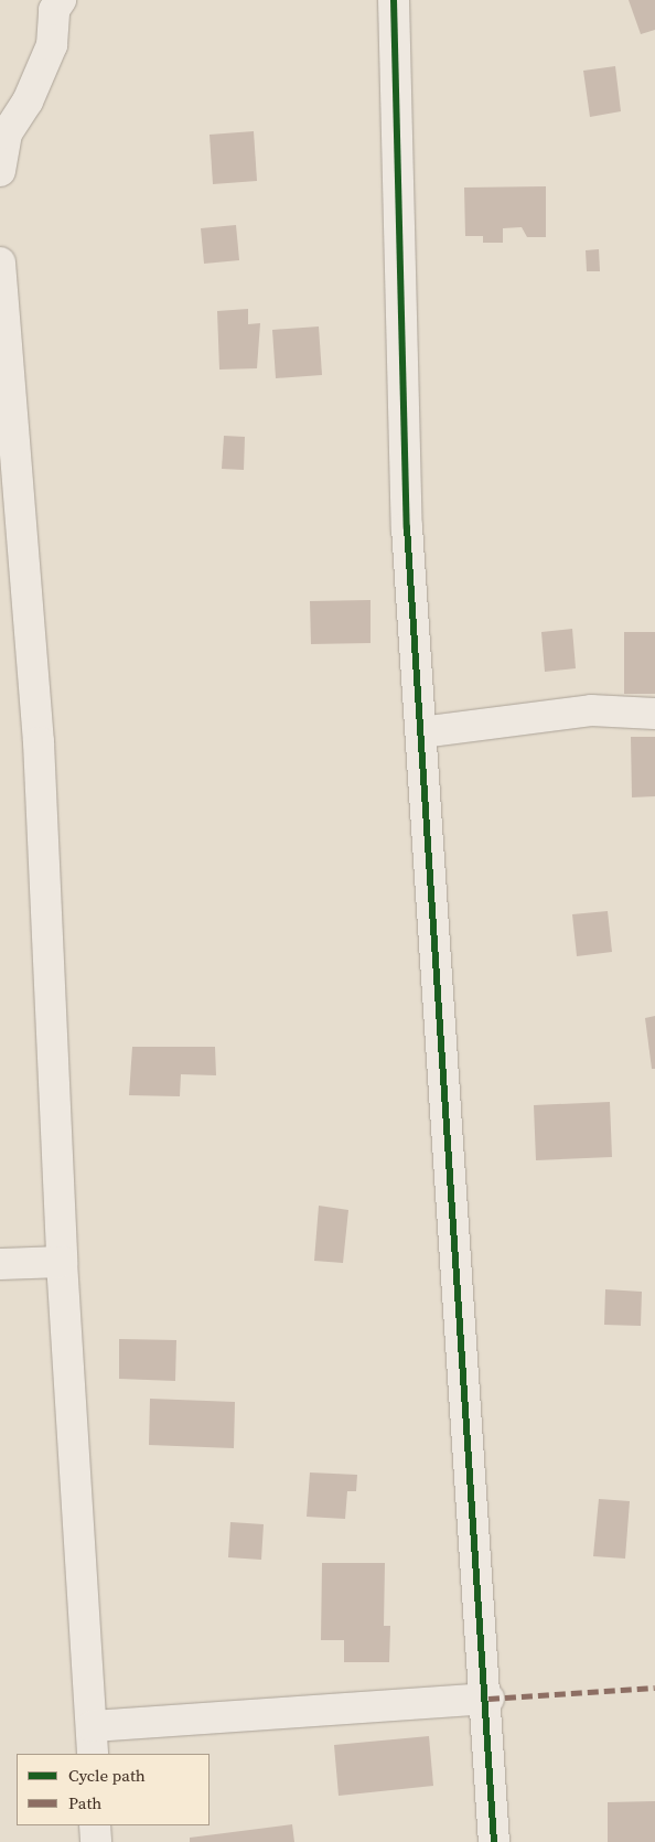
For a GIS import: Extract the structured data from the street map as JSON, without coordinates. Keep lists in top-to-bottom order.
{
  "legend": ["Cycle path", "Path"]
}
